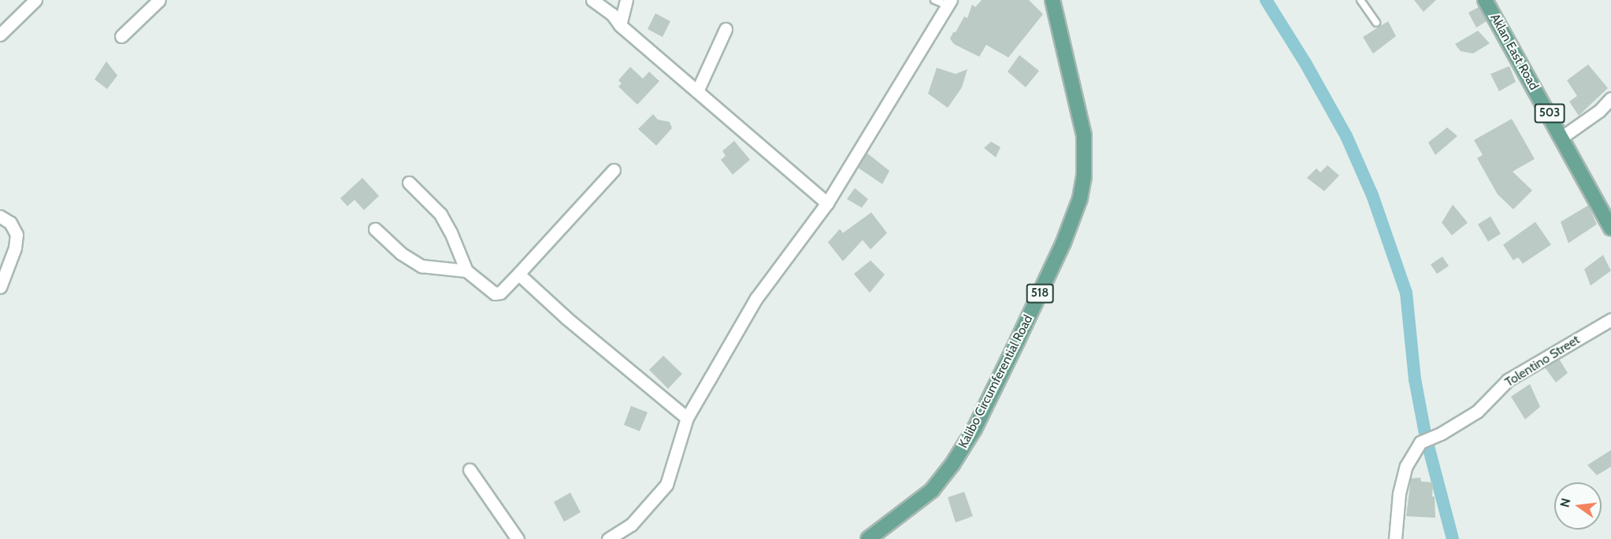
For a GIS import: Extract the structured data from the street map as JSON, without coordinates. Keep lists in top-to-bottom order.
{
  "streets": {
    "main road": [
      "Aklan East Road",
      "503",
      "518",
      "Kalibo Circumferential Road"
    ],
    "street": ["Tolentino Street"]
  },
  "north": "left"
}
